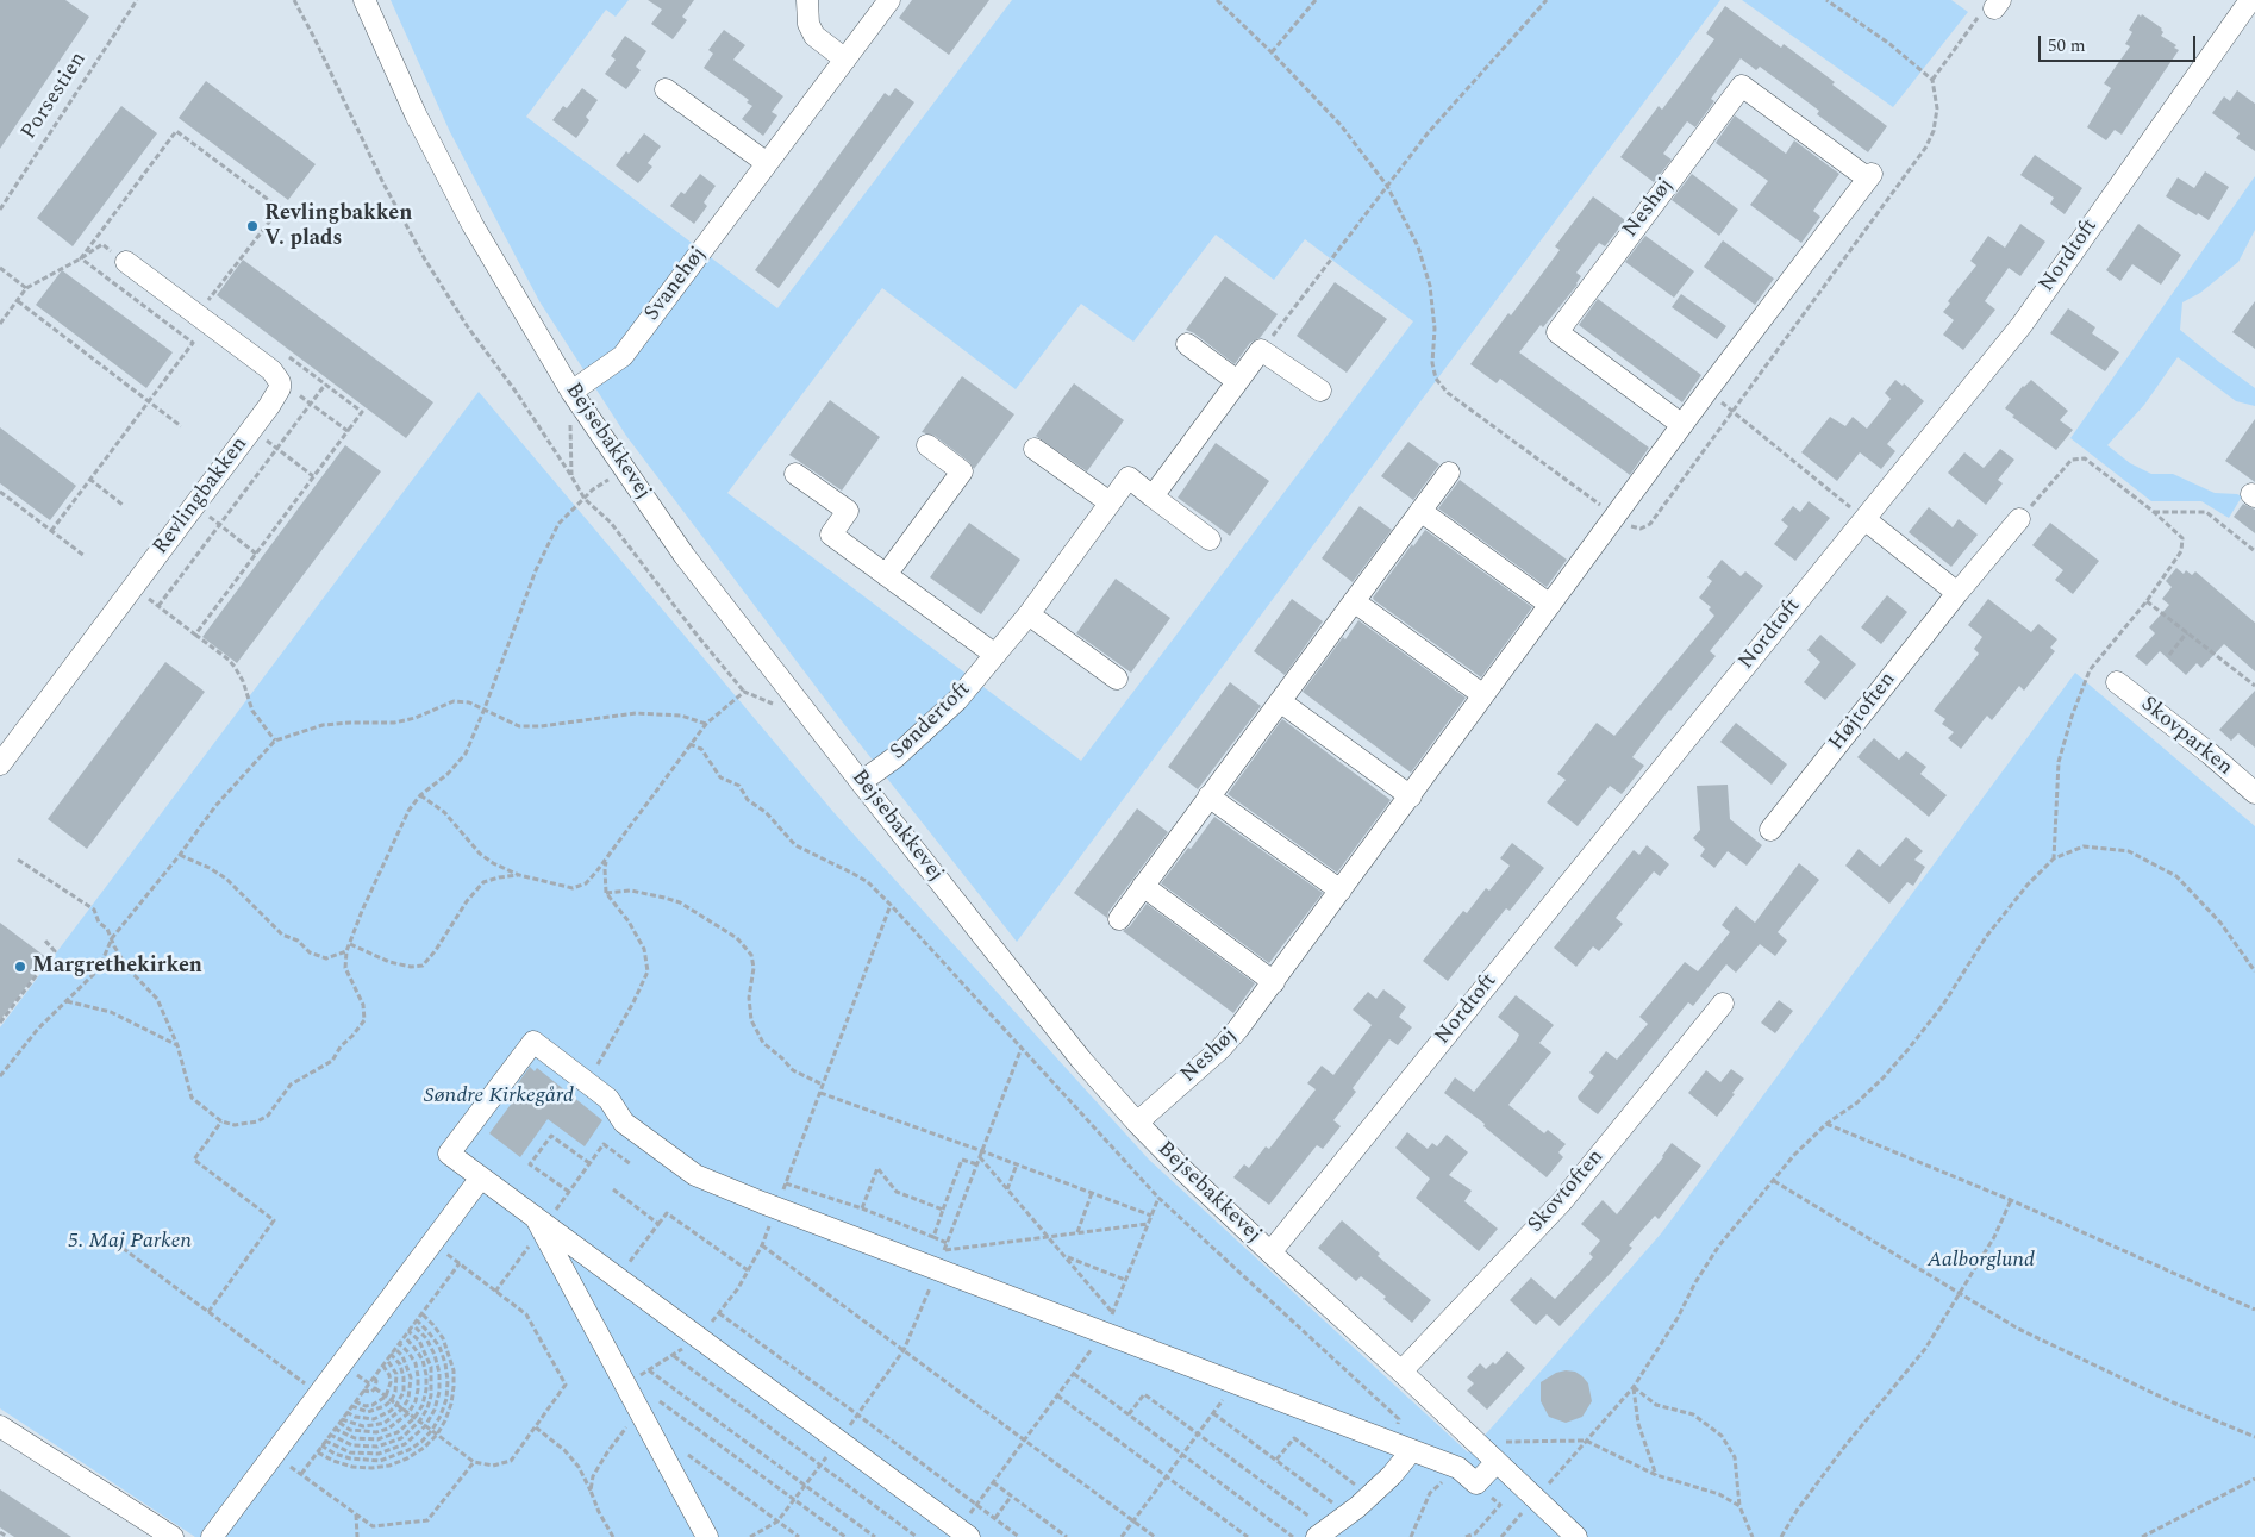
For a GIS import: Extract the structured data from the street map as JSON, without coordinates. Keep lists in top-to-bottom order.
{
  "streets": {
    "street": [
      "Neshøj",
      "Nordtoft",
      "Svanehøj",
      "Bejsebakkevej",
      "Revlingbakken",
      "Højtoften",
      "Søndertoft",
      "Skovparken",
      "Skovtoften"
    ],
    "path": ["Porsestien"]
  },
  "crossings": [
    ["Neshøj", "Bejsebakkevej"],
    ["Nordtoft", "Bejsebakkevej"],
    ["Svanehøj", "Bejsebakkevej"],
    ["Bejsebakkevej", "Søndertoft"],
    ["Bejsebakkevej", "Skovtoften"]
  ],
  "parks": ["Søndre Kirkegård", "5. Maj Parken", "Aalborglund"],
  "places": ["Revlingbakken V. plads", "Margrethekirken"],
  "scale_bar": "50 m"
}
